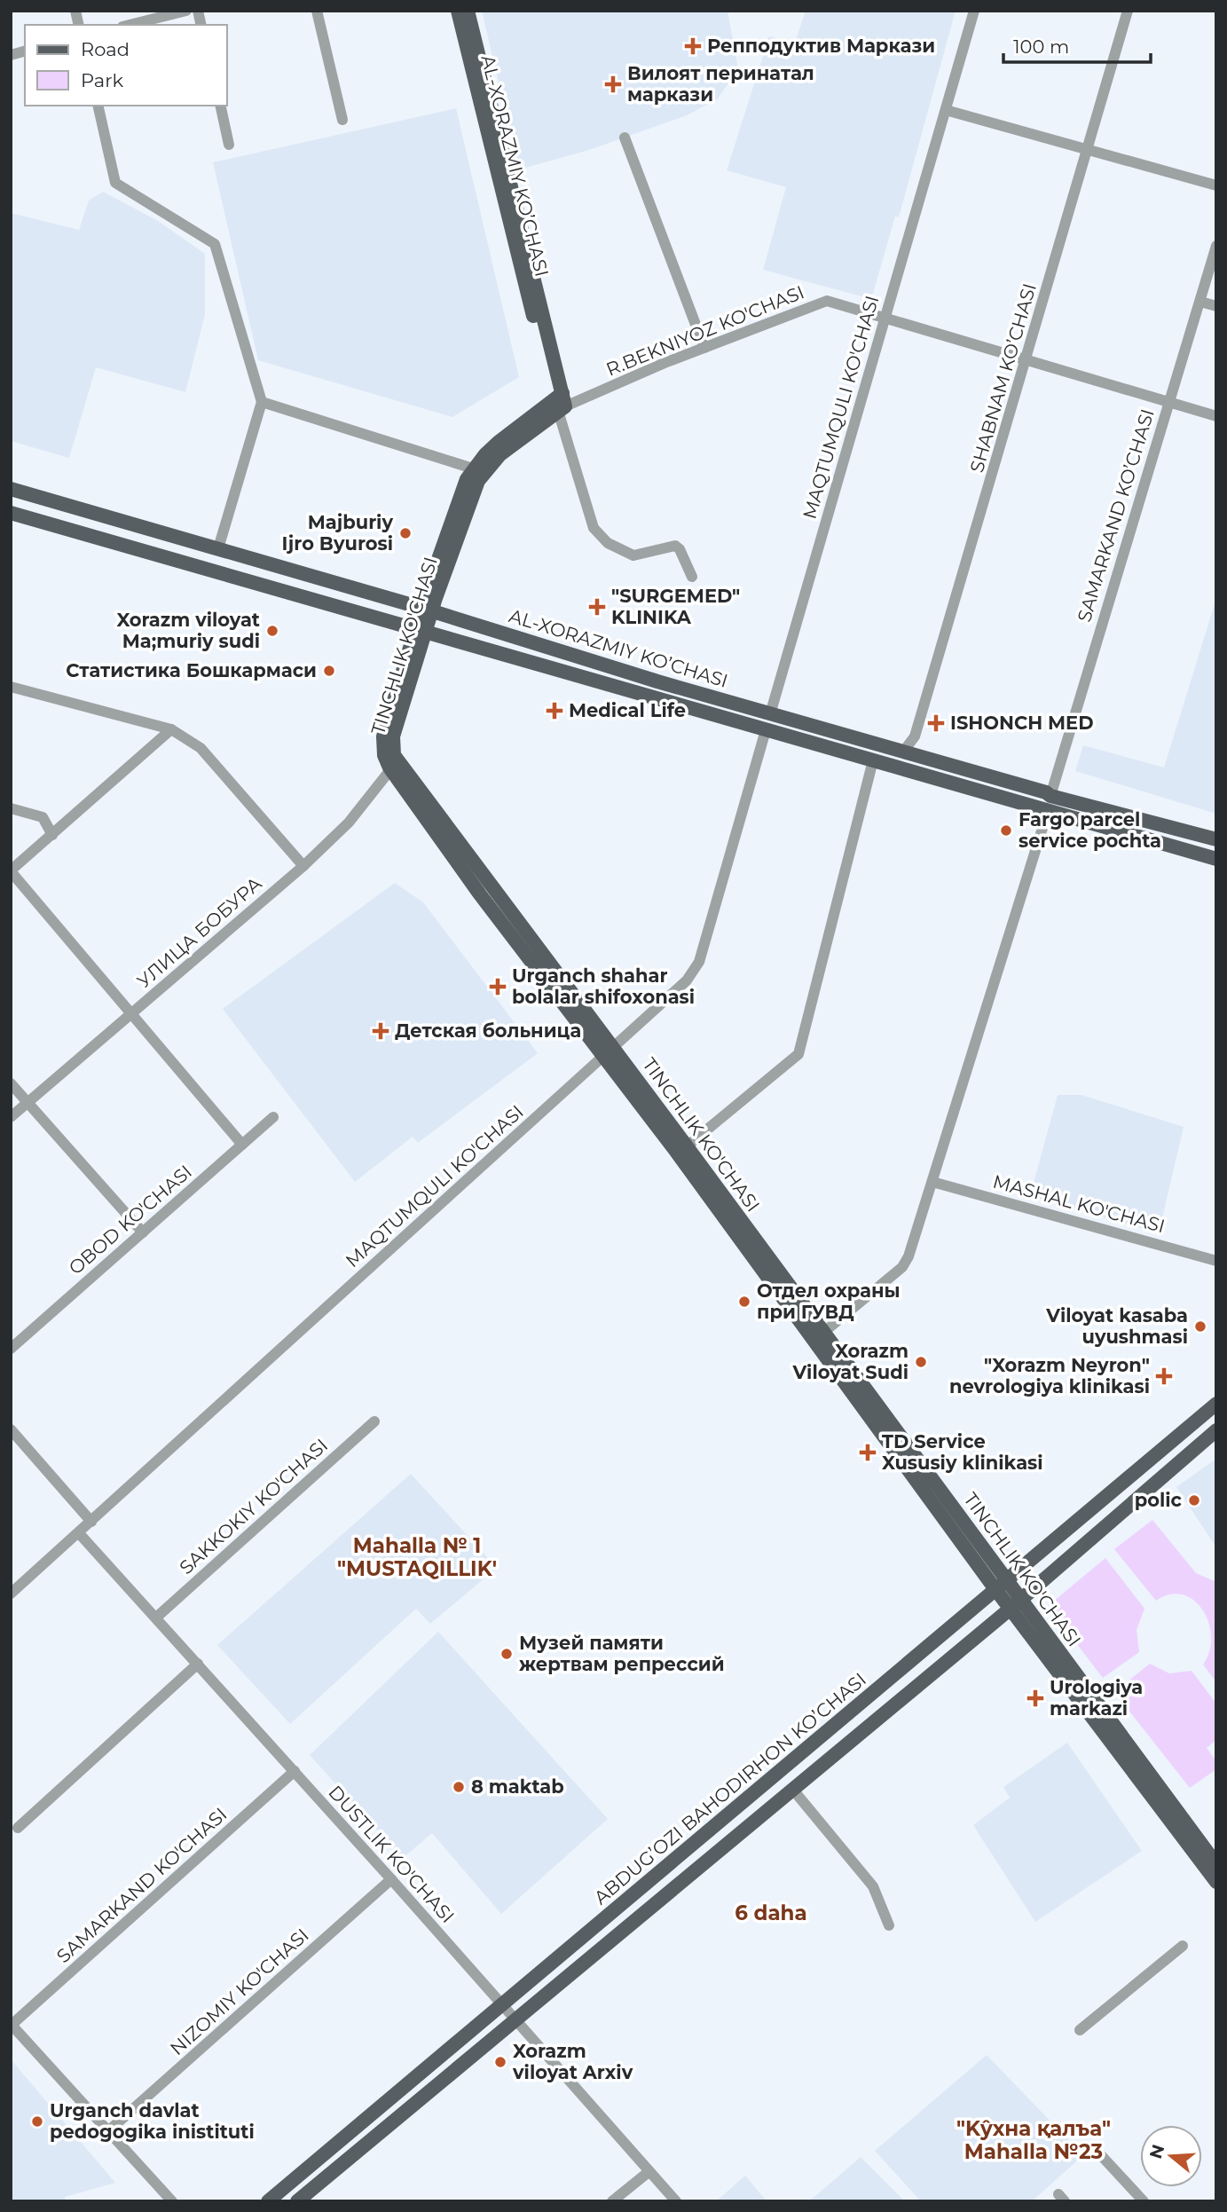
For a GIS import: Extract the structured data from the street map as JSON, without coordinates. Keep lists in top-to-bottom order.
{
  "streets": {
    "main road": ["AL-XORAZMIY KO’CHASI", "TINCHLIK KO'CHASI", "ABDUG’OZI BAHODIRHON KO’CHASI"],
    "street": [
      "R.BEKNIYOZ KO'CHASI",
      "SHABNAM KO’CHASI",
      "MAQTUMQULI KO'CHASI",
      "SAMARKAND KO’CHASI",
      "УЛИЦА БОБУРА",
      "MASHAL KO'CHASI",
      "OBOD KO'CHASI",
      "SAKKOKIY KO'CHASI",
      "DUSTLIK KO'CHASI",
      "SAMARKAND KO'CHASI",
      "NIZOMIY KO'CHASI"
    ]
  },
  "crossings": [
    ["AL-XORAZMIY KO’CHASI", "R.BEKNIYOZ KO'CHASI"],
    ["AL-XORAZMIY KO’CHASI", "SHABNAM KO’CHASI"],
    ["AL-XORAZMIY KO’CHASI", "MAQTUMQULI KO'CHASI"],
    ["AL-XORAZMIY KO’CHASI", "SAMARKAND KO’CHASI"],
    ["AL-XORAZMIY KO’CHASI", "TINCHLIK KO'CHASI"],
    ["R.BEKNIYOZ KO'CHASI", "SHABNAM KO’CHASI"],
    ["R.BEKNIYOZ KO'CHASI", "MAQTUMQULI KO'CHASI"],
    ["R.BEKNIYOZ KO'CHASI", "SAMARKAND KO’CHASI"],
    ["R.BEKNIYOZ KO'CHASI", "TINCHLIK KO'CHASI"],
    ["MAQTUMQULI KO'CHASI", "TINCHLIK KO'CHASI"],
    ["MAQTUMQULI KO'CHASI", "DUSTLIK KO'CHASI"],
    ["TINCHLIK KO'CHASI", "УЛИЦА БОБУРА"],
    ["TINCHLIK KO'CHASI", "ABDUG’OZI BAHODIRHON KO’CHASI"],
    ["SAKKOKIY KO'CHASI", "DUSTLIK KO'CHASI"],
    ["ABDUG’OZI BAHODIRHON KO’CHASI", "DUSTLIK KO'CHASI"],
    ["DUSTLIK KO'CHASI", "SAMARKAND KO'CHASI"],
    ["DUSTLIK KO'CHASI", "NIZOMIY KO'CHASI"]
  ],
  "districts": ["Mahalla № 1 \"MUSTAQILLIK'", "6 daha", "\"Kŷхна қалъа\" Mahalla №23"],
  "places": {
    "health": [
      "Репподуктив Маркази",
      "Вилоят перинатал маркази",
      "\"SURGEMED\" KLINIKA",
      "Medical Life",
      "ISHONCH MED",
      "Urganch shahar bolalar shifoxonasi",
      "Детская больница",
      "\"Xorazm Neyron\" nevrologiya klinikasi",
      "TD Service Xususiy klinikasi",
      "Urologiya markazi"
    ],
    "other": [
      "Majburiy Ijro Byurosi",
      "Xorazm viloyat Ma;muriy sudi",
      "Статистика Бошкармаси",
      "Fargo parcel service pochta",
      "Отдел охраны при ГУВД",
      "Viloyat kasaba uyushmasi",
      "Xorazm Viloyat Sudi",
      "polic",
      "Музей памяти жертвам репрессий",
      "8 maktab",
      "Xorazm viloyat Arxiv",
      "Urganch davlat pedogogika inistituti"
    ]
  },
  "legend": ["Road", "Park"],
  "scale_bar": "100 m",
  "north": "left"
}
